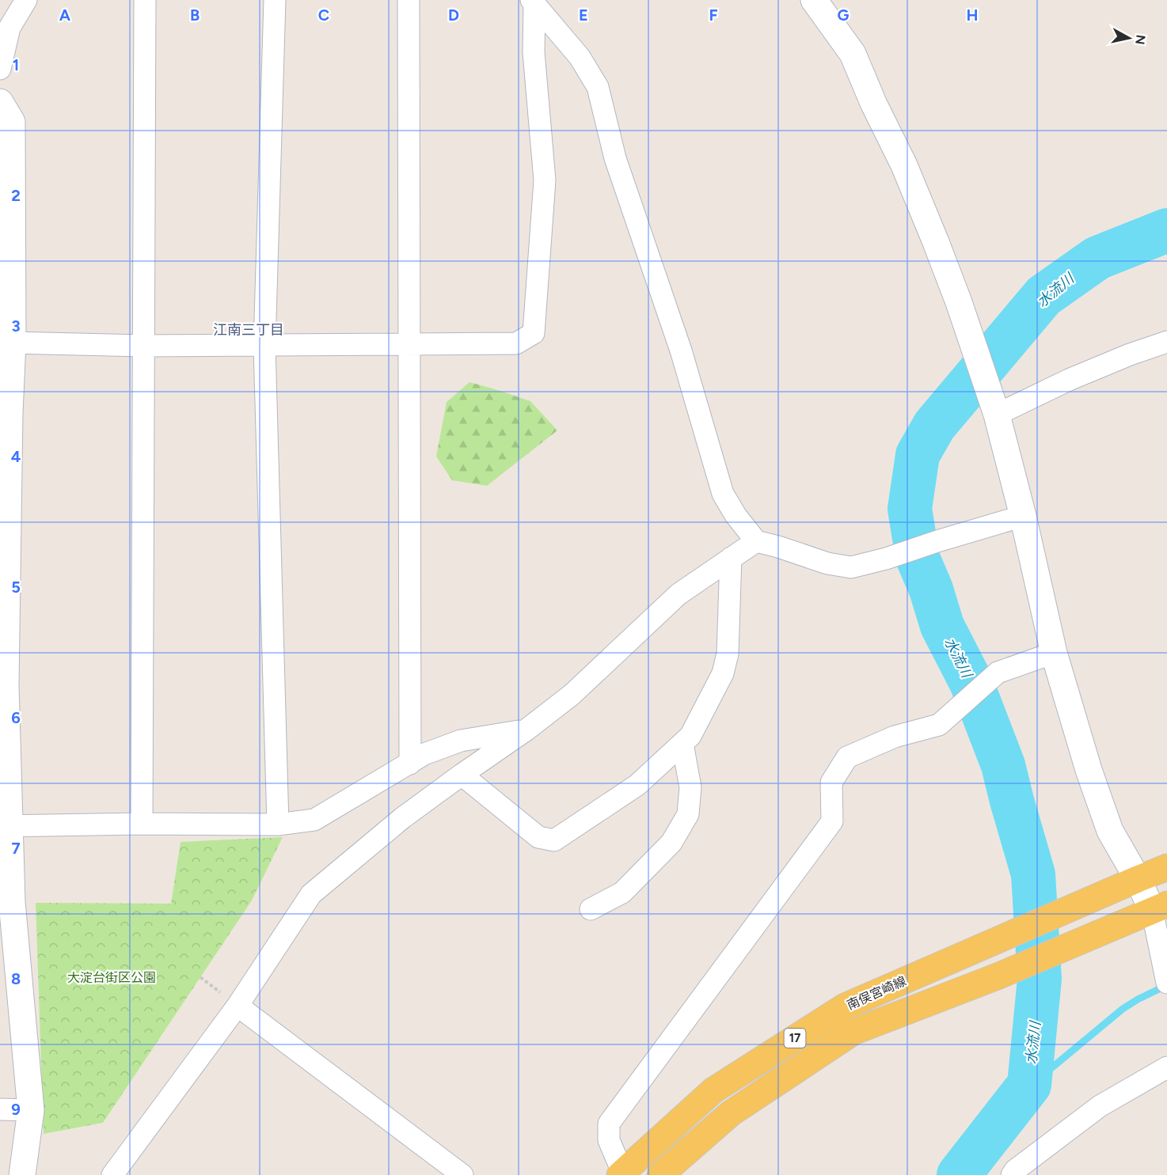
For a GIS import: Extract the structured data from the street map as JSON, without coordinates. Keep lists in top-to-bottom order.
{
  "streets": {
    "main road": ["南俣宮崎線", "17"]
  },
  "districts": ["江南三丁目"],
  "water": ["水流川"],
  "parks": ["大淀台街区公園"],
  "north": "right",
  "grid": {
    "columns": [
      "A",
      "B",
      "C",
      "D",
      "E",
      "F",
      "G",
      "H"
    ],
    "rows": [
      "1",
      "2",
      "3",
      "4",
      "5",
      "6",
      "7",
      "8",
      "9"
    ]
  }
}
